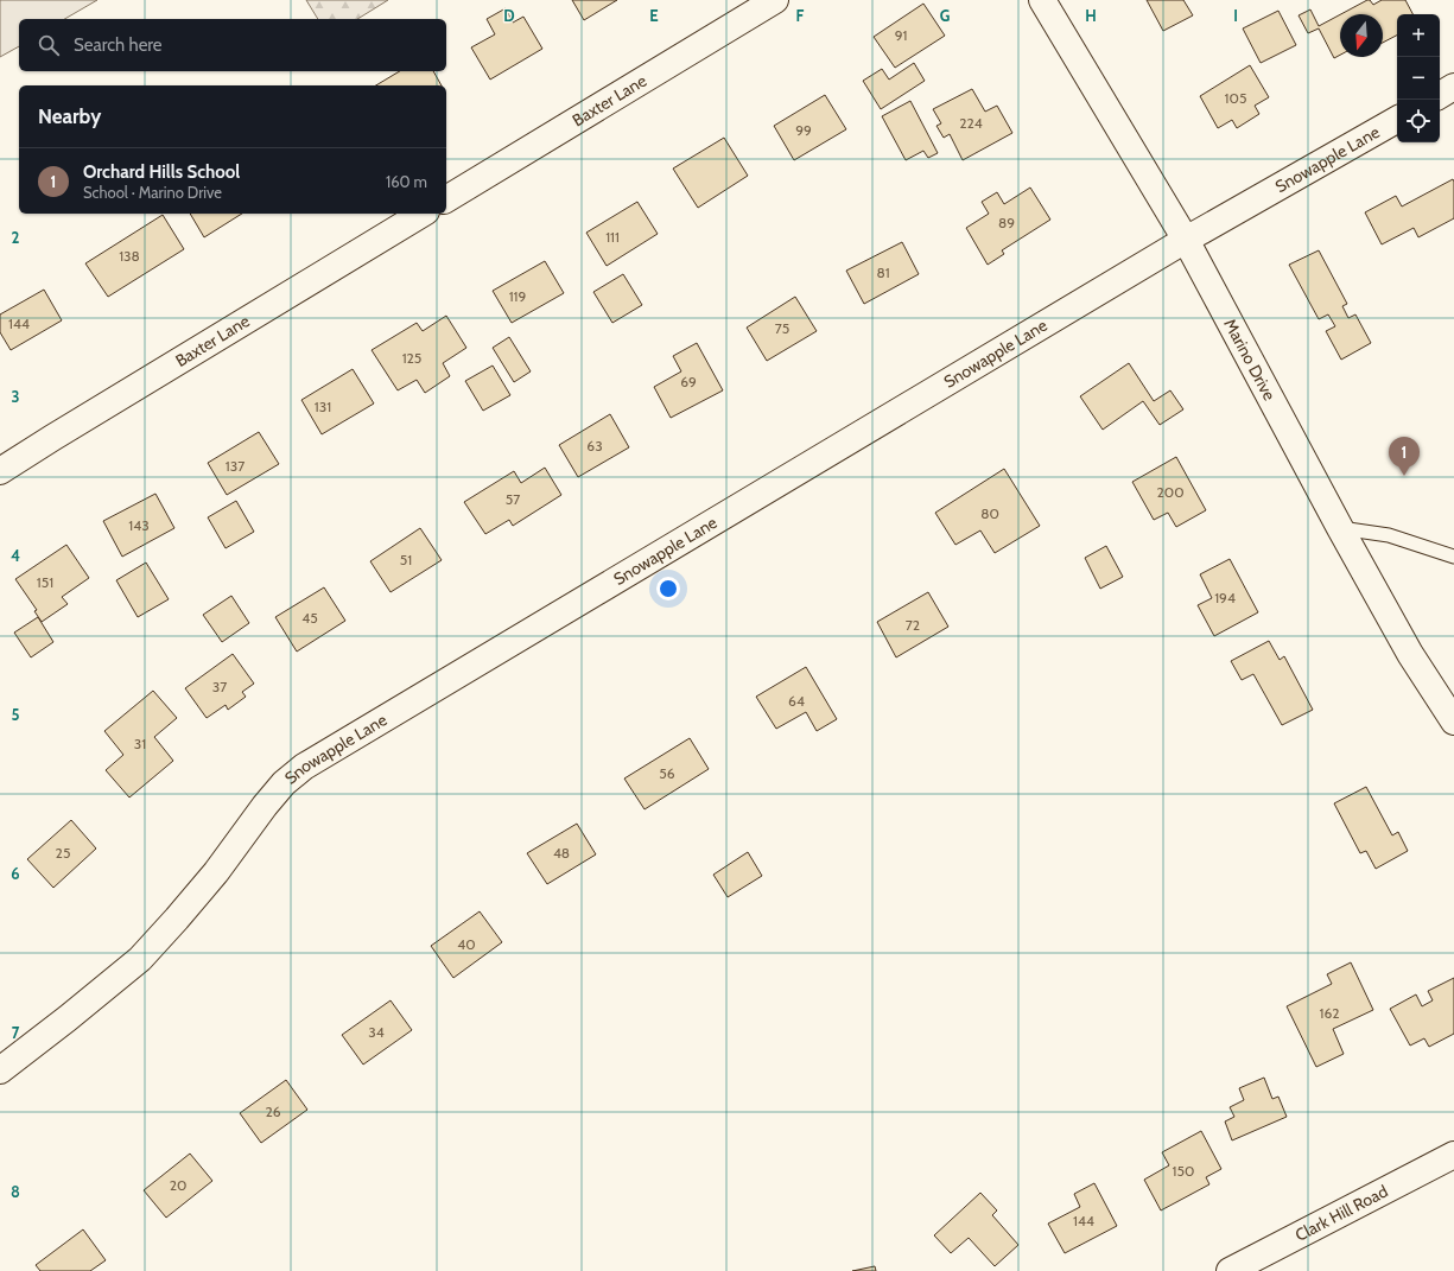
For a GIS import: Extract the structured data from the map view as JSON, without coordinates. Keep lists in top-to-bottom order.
{
  "streets": {
    "street": [
      "Baxter Lane",
      "Snowapple Lane",
      "Marino Drive",
      "Clark Hill Road"
    ]
  },
  "crossings": [
    ["Snowapple Lane", "Marino Drive"]
  ],
  "house_numbers": [
    "91",
    "105",
    "224",
    "99",
    "89",
    "111",
    "138",
    "81",
    "119",
    "144",
    "75",
    "125",
    "69",
    "131",
    "63",
    "137",
    "200",
    "57",
    "80",
    "143",
    "51",
    "151",
    "194",
    "45",
    "72",
    "37",
    "64",
    "31",
    "56",
    "25",
    "48",
    "40",
    "162",
    "34",
    "26",
    "150",
    "20",
    "144"
  ],
  "north": "bottom",
  "page": {
    "map_buttons": ["+", "−"],
    "search": "Search here",
    "heading": "Nearby",
    "list": [
      {
        "mark": "1",
        "name": "Orchard Hills School",
        "note": "School · Marino Drive",
        "value": "160 m"
      }
    ],
    "pins": "1"
  },
  "grid": {
    "columns": [
      "D",
      "E",
      "F",
      "G",
      "H",
      "I"
    ],
    "rows": [
      "2",
      "3",
      "4",
      "5",
      "6",
      "7",
      "8"
    ]
  }
}
